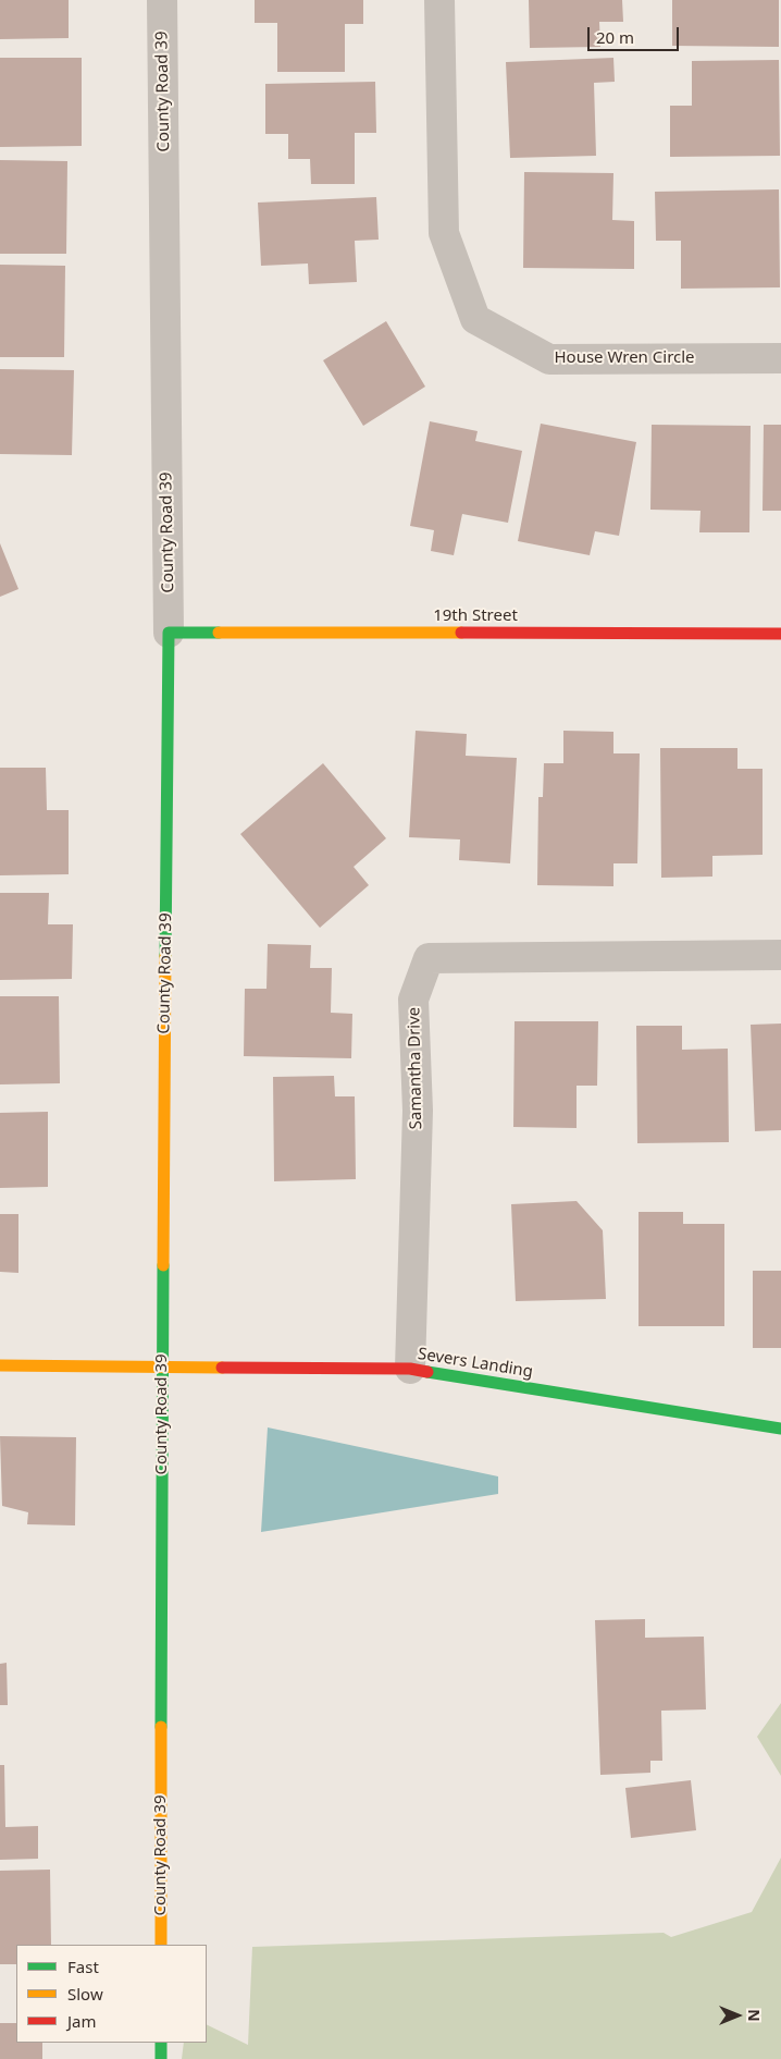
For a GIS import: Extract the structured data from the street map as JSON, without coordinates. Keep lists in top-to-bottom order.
{
  "streets": {
    "street": [
      "County Road 39",
      "House Wren Circle",
      "19th Street",
      "Samantha Drive",
      "Severs Landing"
    ]
  },
  "crossings": [
    ["County Road 39", "19th Street"],
    ["County Road 39", "Severs Landing"],
    ["Samantha Drive", "Severs Landing"]
  ],
  "legend": ["Fast", "Slow", "Jam"],
  "scale_bar": "20 m",
  "north": "right"
}
